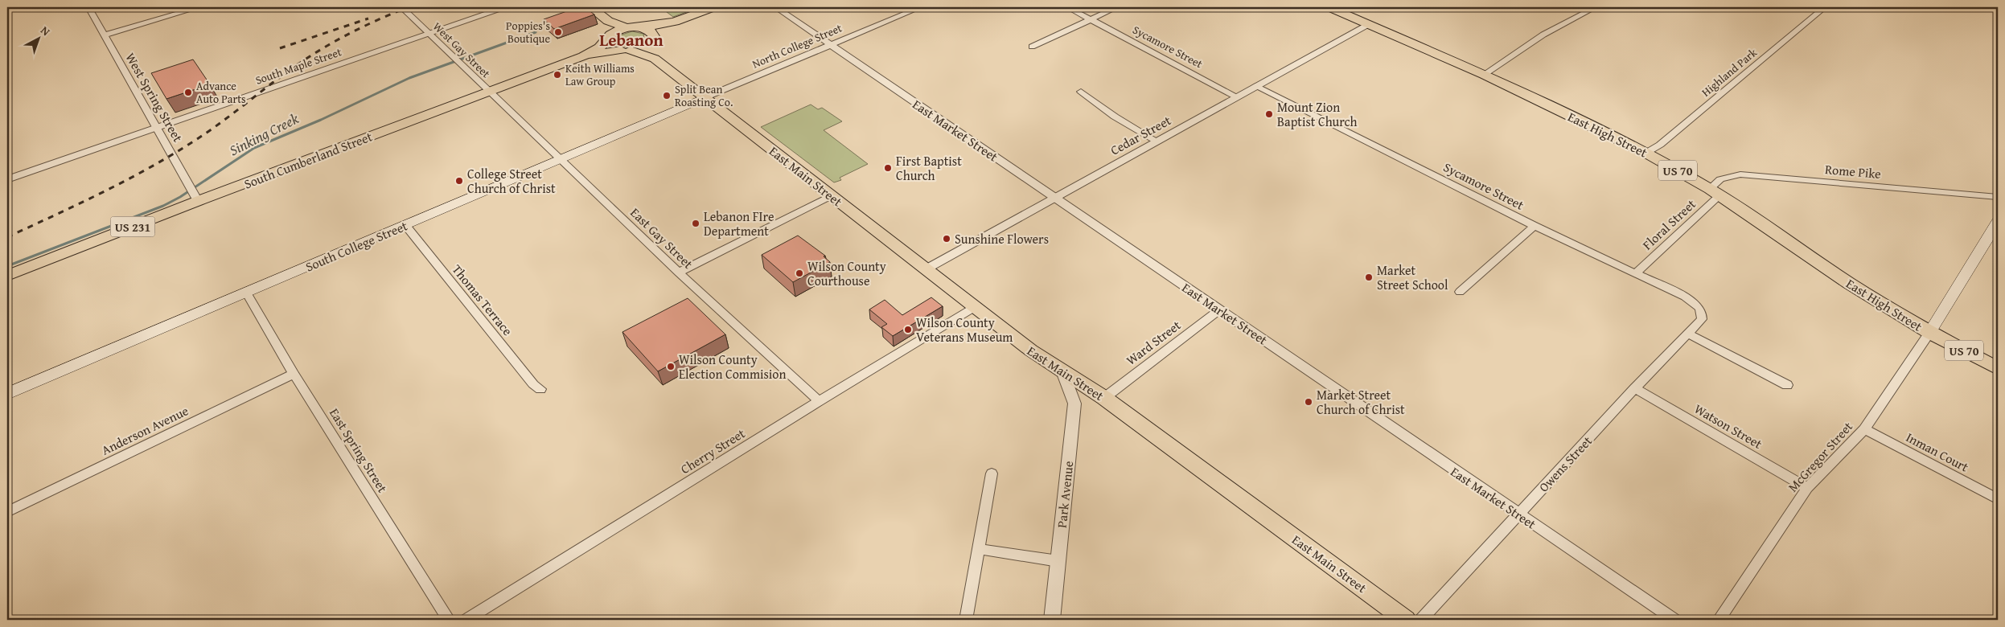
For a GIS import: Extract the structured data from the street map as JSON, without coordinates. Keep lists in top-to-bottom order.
{
  "streets": {
    "main road": [
      "East High Street",
      "South Cumberland Street",
      "US 70",
      "East Main Street",
      "US 231",
      "South College Street"
    ],
    "street": [
      "North College Street",
      "Sycamore Street",
      "West Gay Street",
      "South Maple Street",
      "Highland Park",
      "West Spring Street",
      "East Market Street",
      "Cedar Street",
      "Rome Pike",
      "Floral Street",
      "East Gay Street",
      "Thomas Terrace",
      "Ward Street",
      "Watson Street",
      "Anderson Avenue",
      "East Spring Street",
      "Cherry Street",
      "Inman Court",
      "McGregor Street",
      "Owens Street",
      "Park Avenue"
    ]
  },
  "crossings": [
    ["North College Street", "East Market Street"],
    ["North College Street", "East Main Street"],
    ["North College Street", "South College Street"],
    ["Sycamore Street", "Cedar Street"],
    ["Sycamore Street", "Floral Street"],
    ["Sycamore Street", "Owens Street"],
    ["West Gay Street", "South Maple Street"],
    ["West Gay Street", "South Cumberland Street"],
    ["West Gay Street", "East Gay Street"],
    ["South Maple Street", "West Spring Street"],
    ["Highland Park", "East High Street"],
    ["West Spring Street", "South Cumberland Street"],
    ["East Market Street", "Cedar Street"],
    ["East Market Street", "Ward Street"],
    ["East Market Street", "Owens Street"],
    ["East High Street", "Cedar Street"],
    ["East High Street", "US 70"],
    ["East High Street", "Rome Pike"],
    ["East High Street", "Floral Street"],
    ["East High Street", "McGregor Street"],
    ["Cedar Street", "East Main Street"],
    ["South Cumberland Street", "US 231"],
    ["South Cumberland Street", "East Gay Street"],
    ["US 70", "McGregor Street"],
    ["Rome Pike", "Floral Street"],
    ["East Main Street", "US 231"],
    ["East Main Street", "South College Street"],
    ["East Main Street", "Ward Street"],
    ["East Main Street", "Cherry Street"],
    ["East Main Street", "Park Avenue"],
    ["East Gay Street", "South College Street"],
    ["East Gay Street", "Cherry Street"],
    ["South College Street", "Thomas Terrace"],
    ["South College Street", "East Spring Street"],
    ["Watson Street", "McGregor Street"],
    ["Watson Street", "Owens Street"],
    ["Anderson Avenue", "East Spring Street"],
    ["Inman Court", "McGregor Street"]
  ],
  "districts": ["Lebanon"],
  "water": ["Sinking Creek"],
  "places": [
    "Poppies's Boutique",
    "Keith Williams Law Group",
    "Advance Auto Parts",
    "Split Bean Roasting Co.",
    "Mount Zion Baptist Church",
    "First Baptist Church",
    "College Street Church of Christ",
    "Lebanon FIre Department",
    "Sunshine Flowers",
    "Wilson County Courthouse",
    "Market Street School",
    "Wilson County Veterans Museum",
    "Wilson County Election Commision",
    "Market Street Church of Christ"
  ],
  "north": "top right"
}
